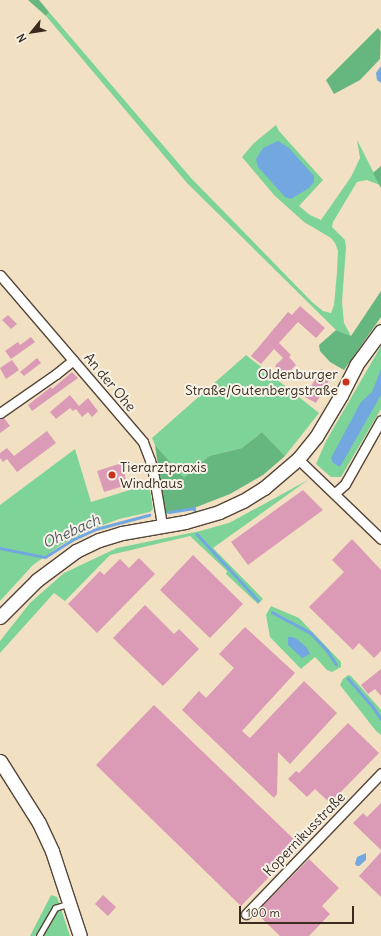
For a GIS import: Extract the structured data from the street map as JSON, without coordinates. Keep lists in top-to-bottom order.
{
  "streets": {
    "street": ["An der Ohe", "Kopernikusstraße"]
  },
  "water": ["Ohebach"],
  "places": ["Oldenburger Straße/Gutenbergstraße", "Tierarztpraxis Windhaus"],
  "scale_bar": "100 m",
  "north": "bottom left"
}
